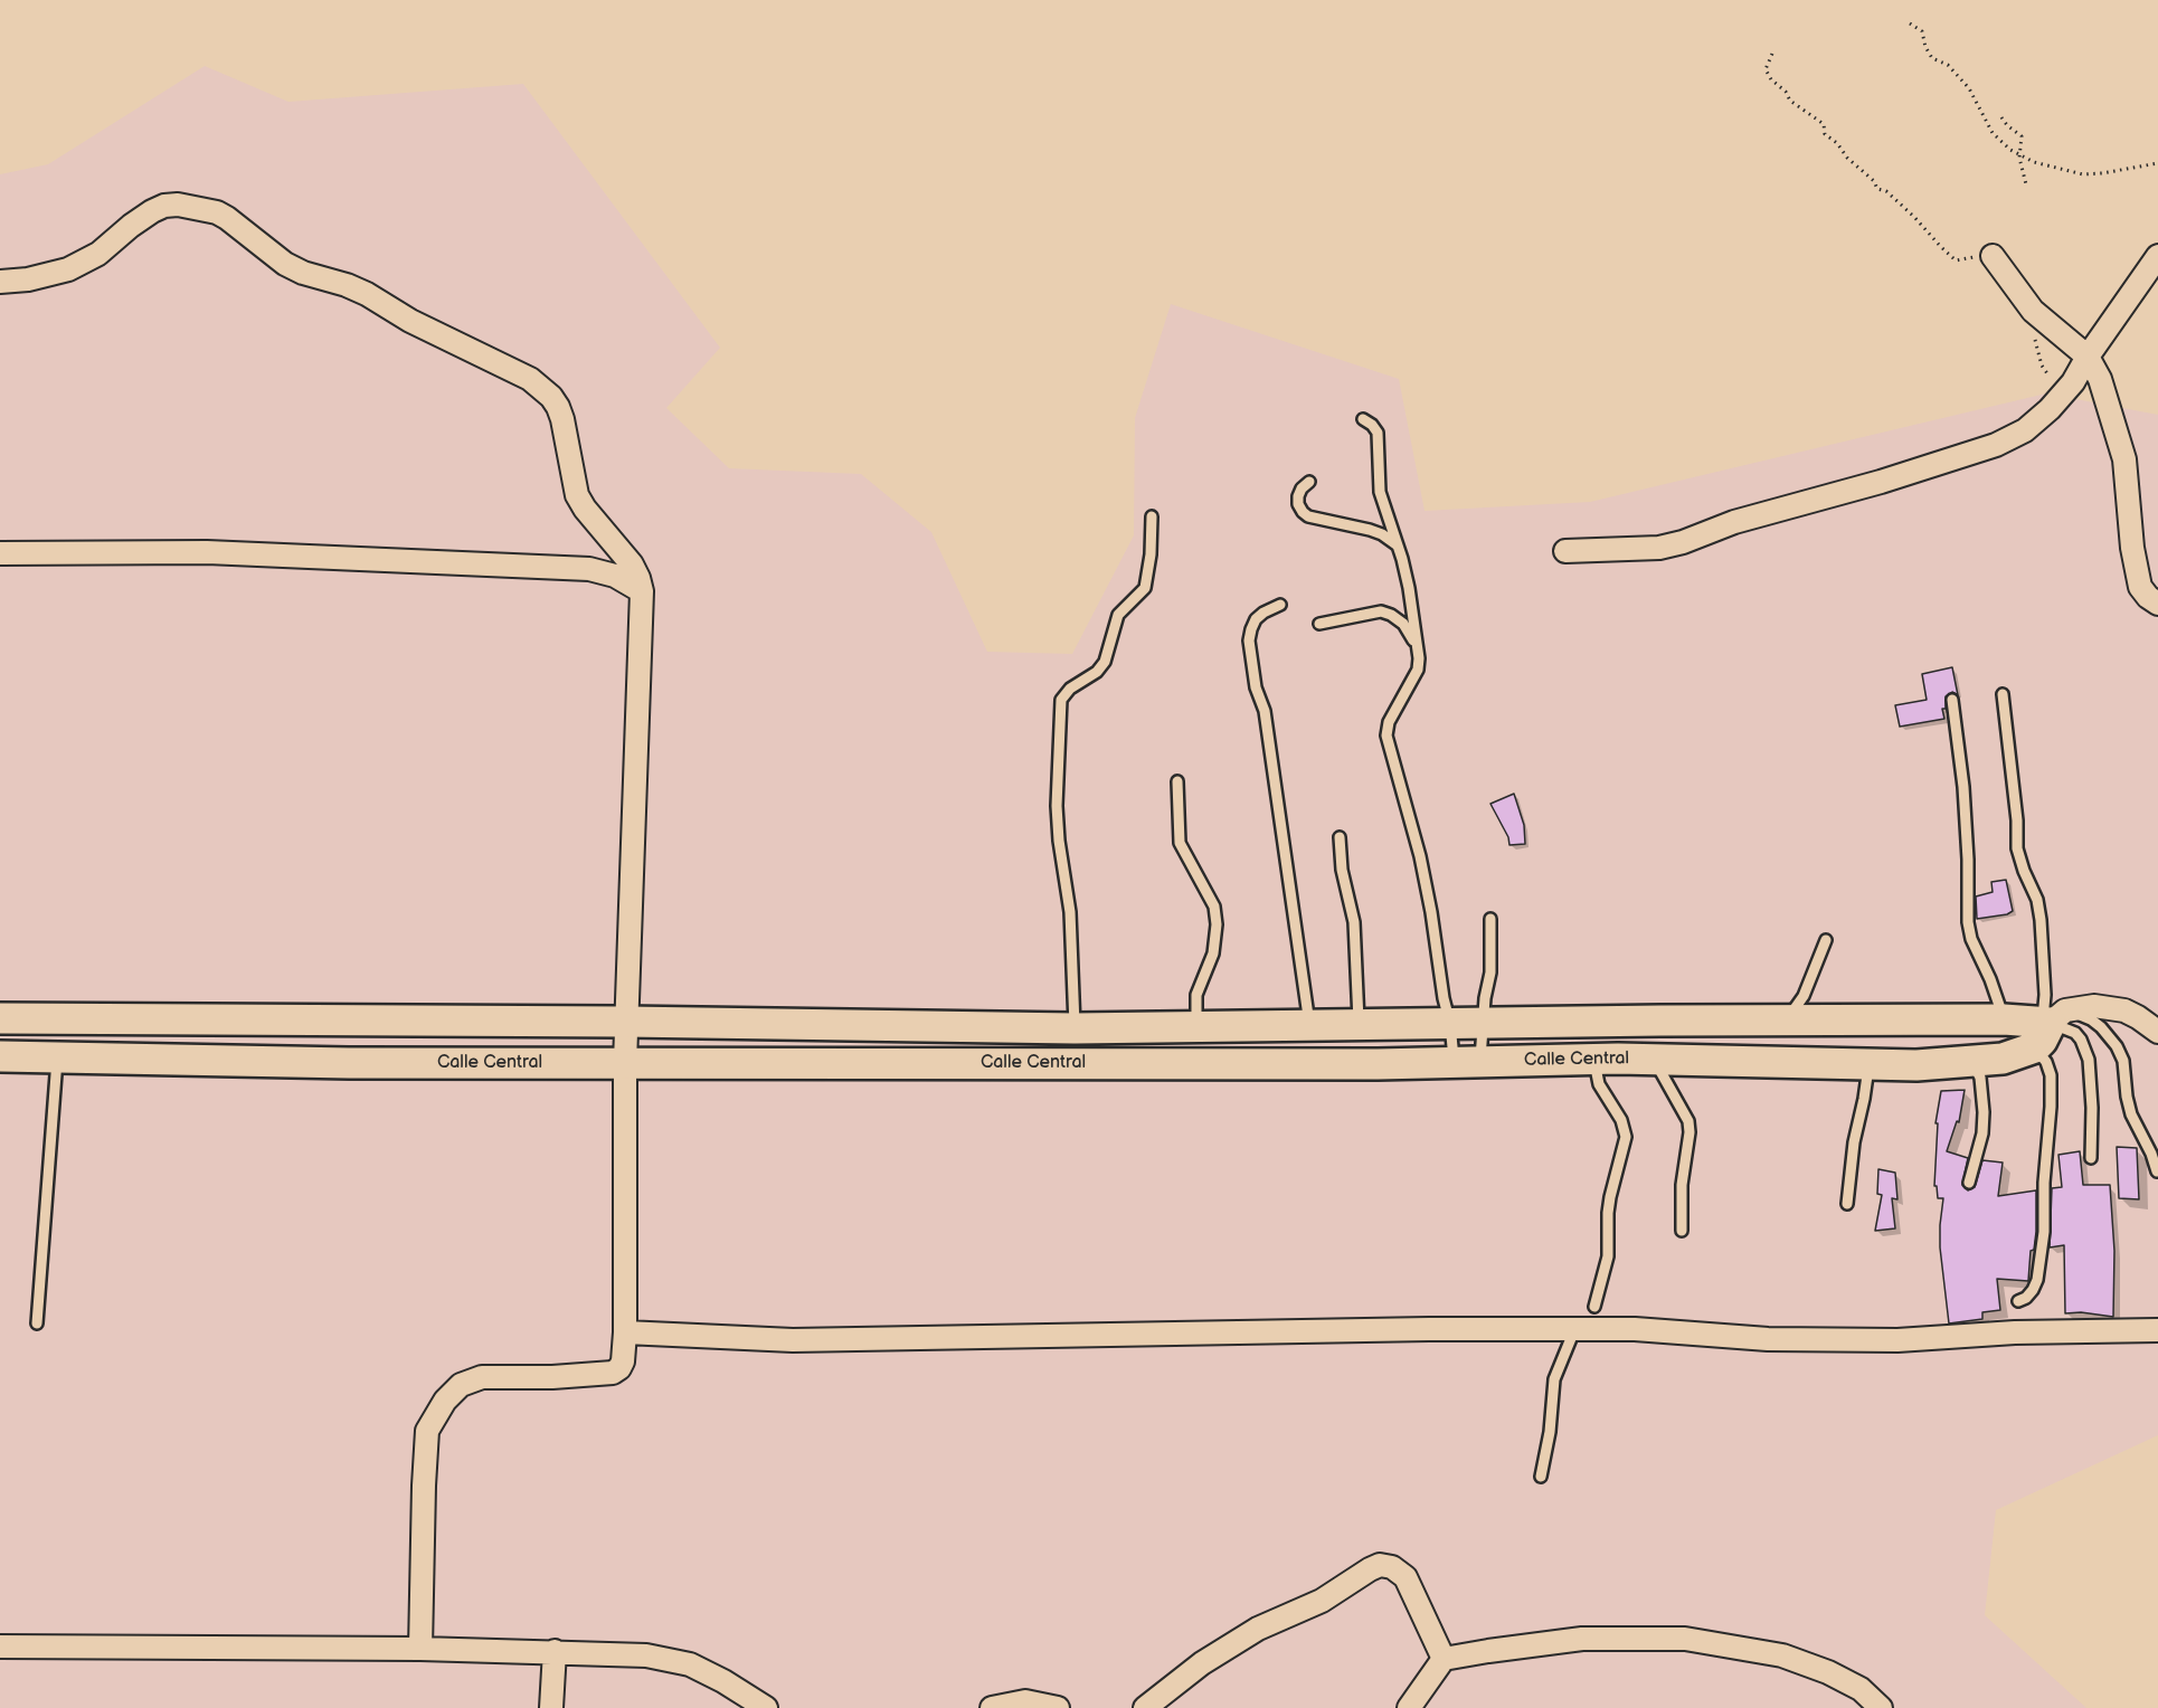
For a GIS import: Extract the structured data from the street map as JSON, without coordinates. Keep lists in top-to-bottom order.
{
  "streets": {
    "street": ["Calle Central"]
  }
}
